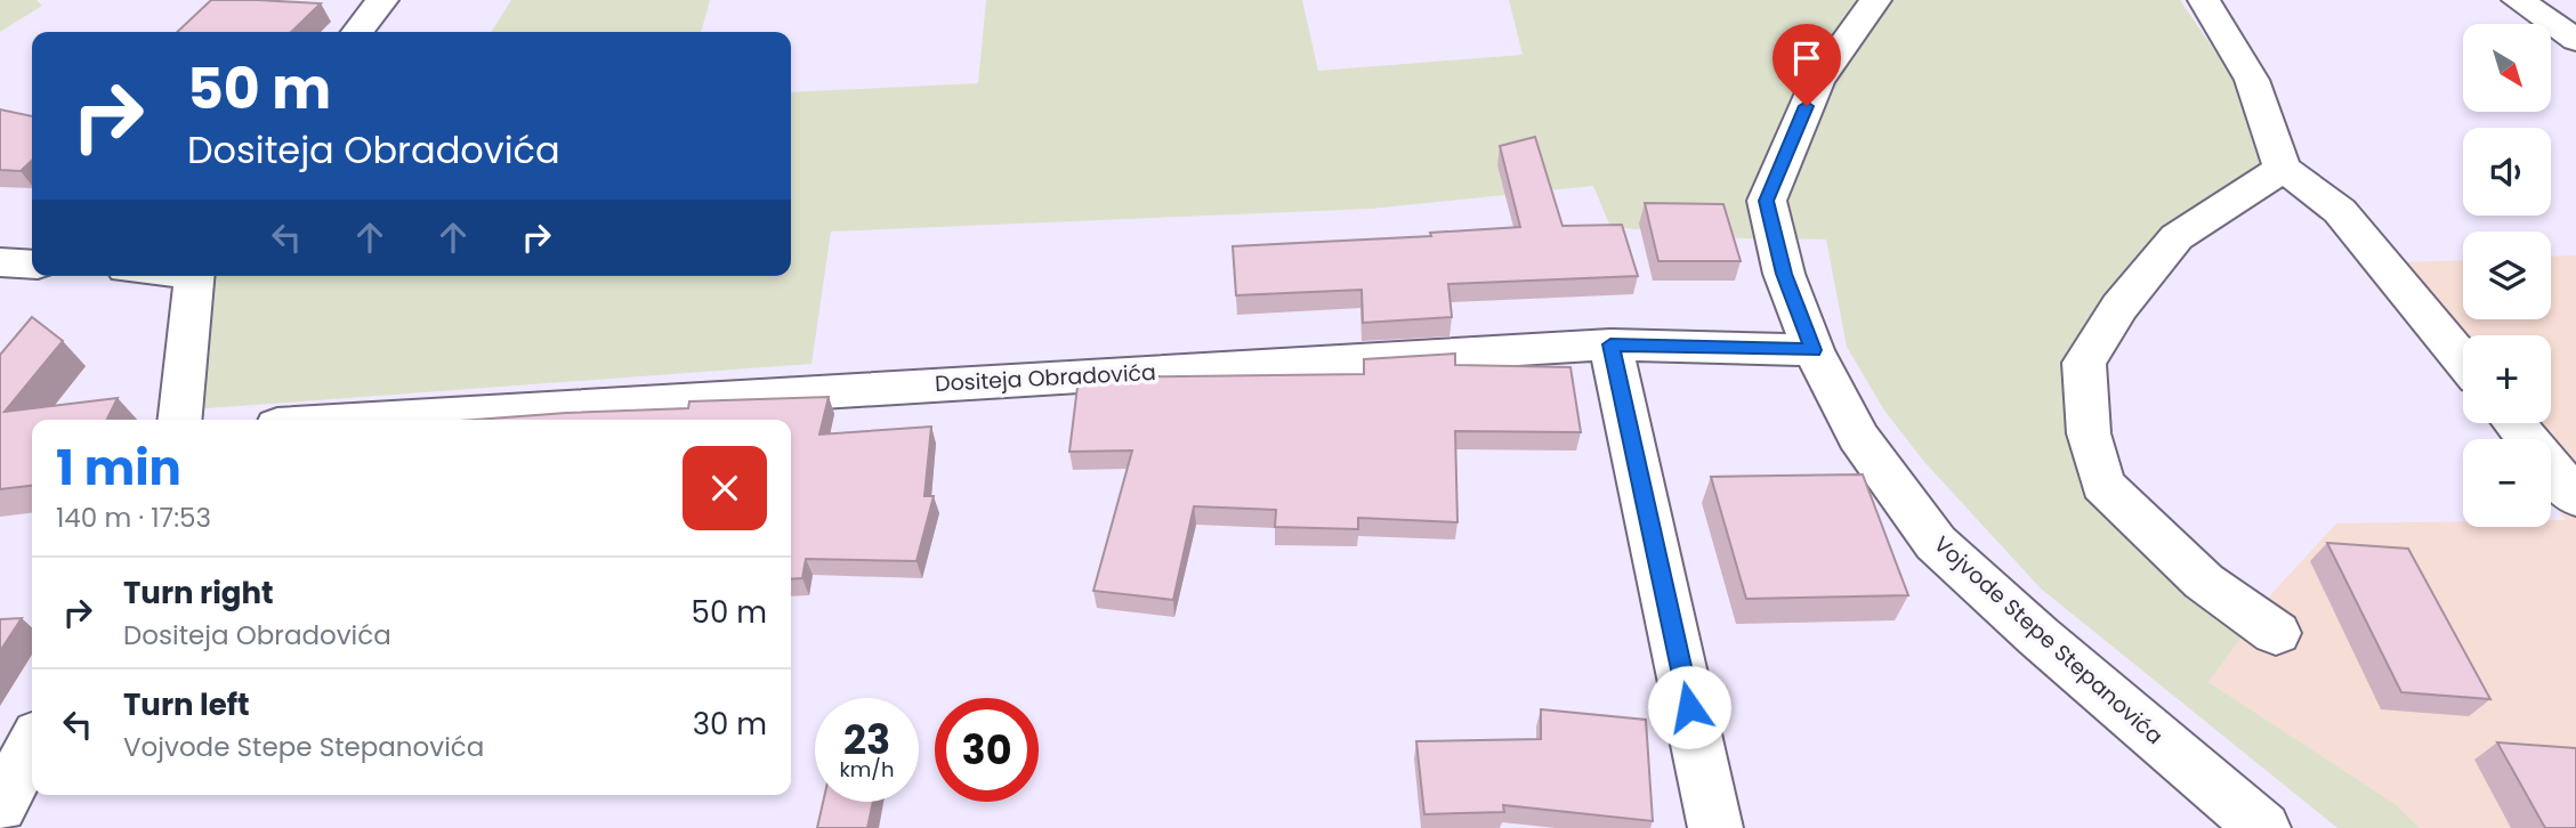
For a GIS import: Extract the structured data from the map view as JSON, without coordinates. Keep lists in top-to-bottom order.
{
  "streets": {
    "street": ["Dositeja Obradovića", "Vojvode Stepe Stepanovića"]
  },
  "crossings": [
    ["Dositeja Obradovića", "Vojvode Stepe Stepanovića"]
  ],
  "north": "bottom right",
  "page": {
    "map_buttons": ["+", "−"],
    "turn": ["50 m", "Dositeja Obradovića"],
    "heading": ["1 min", "140 m · 17:53"],
    "list": [
      {
        "name": "Turn right",
        "note": "Dositeja Obradovića",
        "value": "50 m"
      },
      {
        "name": "Turn left",
        "note": "Vojvode Stepe Stepanovića",
        "value": "30 m"
      }
    ],
    "speed": "23 km/h",
    "limit": "30"
  }
}
